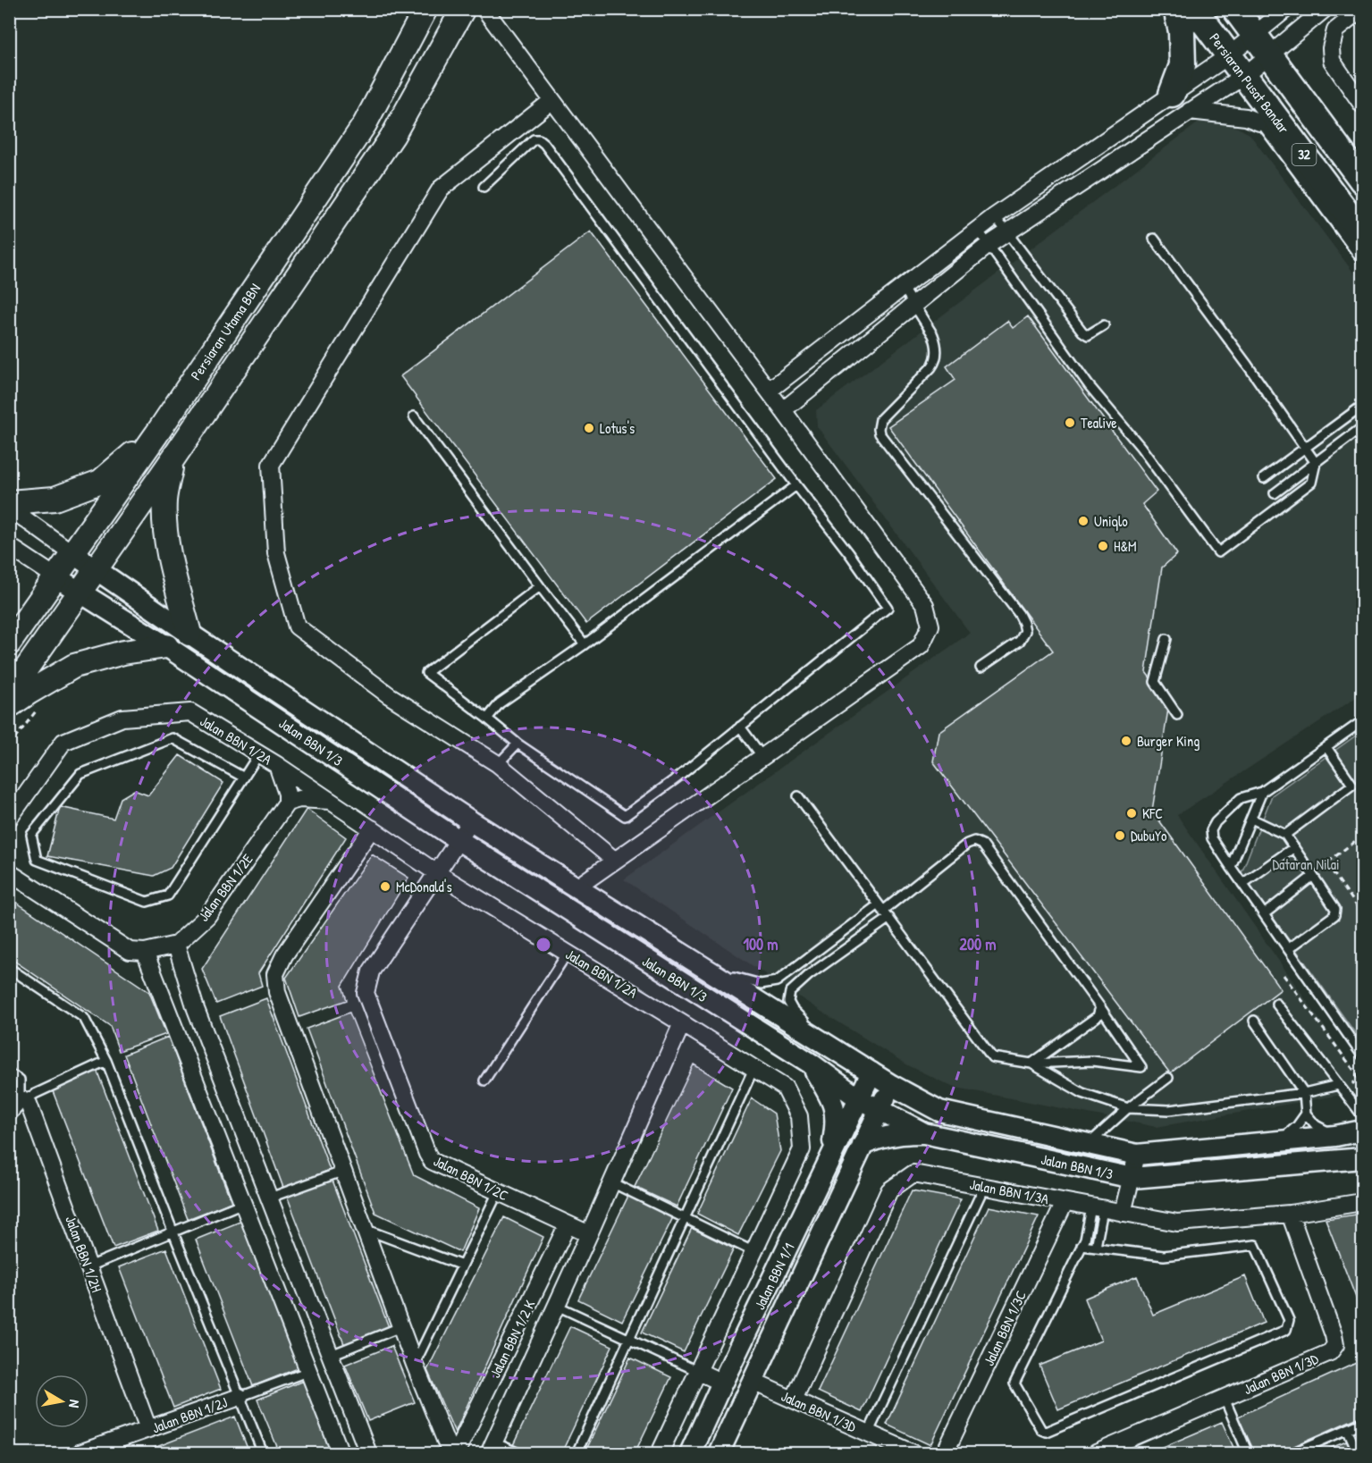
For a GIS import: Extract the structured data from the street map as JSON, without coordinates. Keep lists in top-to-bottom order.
{
  "streets": {
    "main road": ["Persiaran Pusat Bandar", "32", "Persiaran Utama BBN"],
    "street": [
      "Jalan BBN 1/2A",
      "Jalan BBN 1/3",
      "Jalan BBN 1/2E",
      "Jalan BBN 1/2C",
      "Jalan BBN 1/3A",
      "Jalan BBN 1/2H",
      "Jalan BBN 1/1",
      "Jalan BBN 1/3C",
      "Jalan BBN 1/2 K",
      "Jalan BBN 1/3D",
      "Jalan BBN 1/2J"
    ]
  },
  "crossings": [
    ["Persiaran Utama BBN", "Jalan BBN 1/3"],
    ["Jalan BBN 1/2A", "Jalan BBN 1/2C"],
    ["Jalan BBN 1/3", "Jalan BBN 1/2C"],
    ["Jalan BBN 1/3", "Jalan BBN 1/1"],
    ["Jalan BBN 1/2C", "Jalan BBN 1/2 K"],
    ["Jalan BBN 1/3A", "Jalan BBN 1/3C"],
    ["Jalan BBN 1/3A", "Jalan BBN 1/3D"],
    ["Jalan BBN 1/2H", "Jalan BBN 1/2J"],
    ["Jalan BBN 1/1", "Jalan BBN 1/3D"]
  ],
  "parks": ["Dataran Nilai"],
  "places": [
    "Tealive",
    "Lotus's",
    "Uniqlo",
    "H&M",
    "Burger King",
    "KFC",
    "DubuYo",
    "McDonald's"
  ],
  "north": "right",
  "rings": ["100 m", "200 m"]
}
